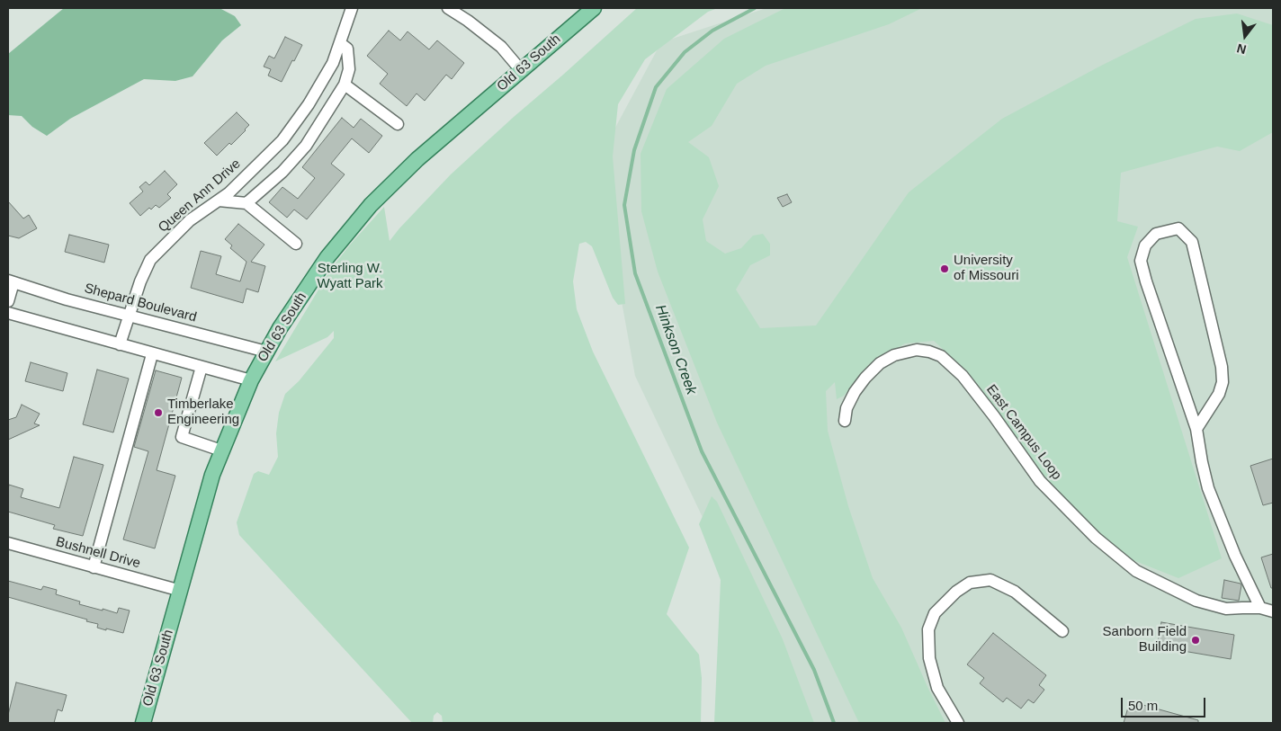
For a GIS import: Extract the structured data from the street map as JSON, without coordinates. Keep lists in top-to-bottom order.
{
  "streets": {
    "main road": ["Old 63 South"],
    "street": [
      "Queen Ann Drive",
      "Shepard Boulevard",
      "East Campus Loop",
      "Bushnell Drive"
    ]
  },
  "crossings": [
    ["Old 63 South", "Shepard Boulevard"],
    ["Old 63 South", "Bushnell Drive"],
    ["Queen Ann Drive", "Shepard Boulevard"]
  ],
  "water": ["Hinkson Creek"],
  "parks": ["Sterling W. Wyatt Park"],
  "places": ["University of Missouri", "Timberlake Engineering", "Sanborn Field Building"],
  "scale_bar": "50 m",
  "north": "bottom"
}
